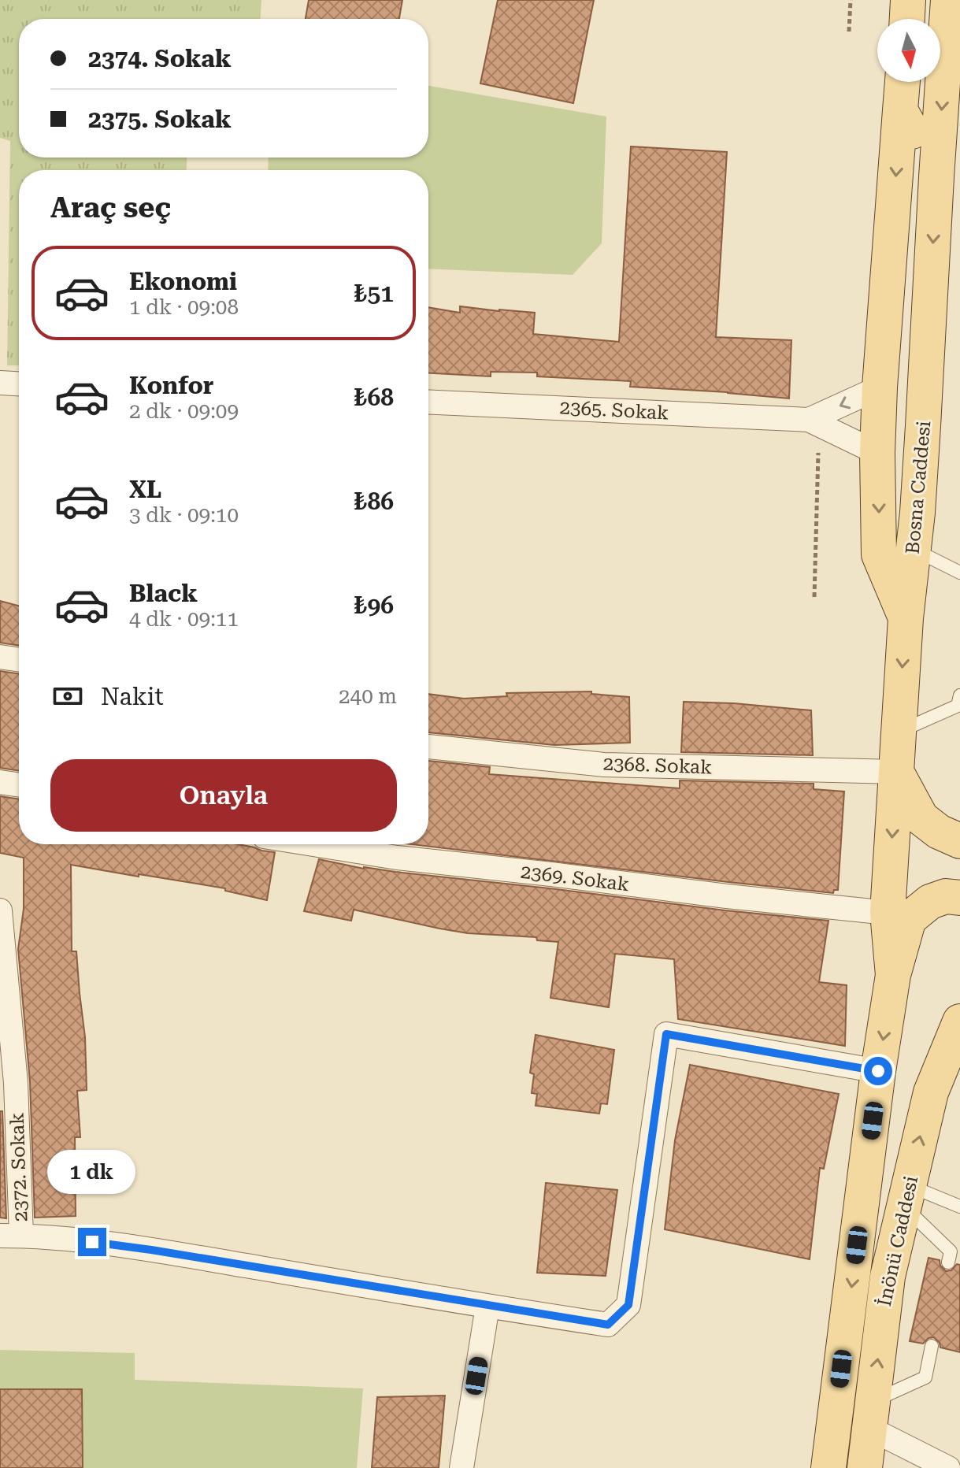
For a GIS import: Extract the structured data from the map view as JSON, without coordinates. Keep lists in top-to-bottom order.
{
  "streets": {
    "main road": ["Bosna Caddesi", "İnönü Caddesi"],
    "street": [
      "2365. Sokak",
      "2368. Sokak",
      "2369. Sokak",
      "2372. Sokak"
    ]
  },
  "crossings": [
    ["Bosna Caddesi", "2368. Sokak"],
    ["Bosna Caddesi", "2369. Sokak"],
    ["Bosna Caddesi", "İnönü Caddesi"]
  ],
  "north": "bottom",
  "page": {
    "banner": ["2374. Sokak", "2375. Sokak"],
    "heading": "Araç seç",
    "list": [
      {
        "name": "Ekonomi",
        "note": "1 dk · 09:08",
        "value": "₺51"
      },
      {
        "name": "Konfor",
        "note": "2 dk · 09:09",
        "value": "₺68"
      },
      {
        "name": "XL",
        "note": "3 dk · 09:10",
        "value": "₺86"
      },
      {
        "name": "Black",
        "note": "4 dk · 09:11",
        "value": "₺96"
      }
    ],
    "pay": ["Nakit", "240 m"],
    "buttons": "Onayla",
    "bubble": "1 dk"
  }
}
